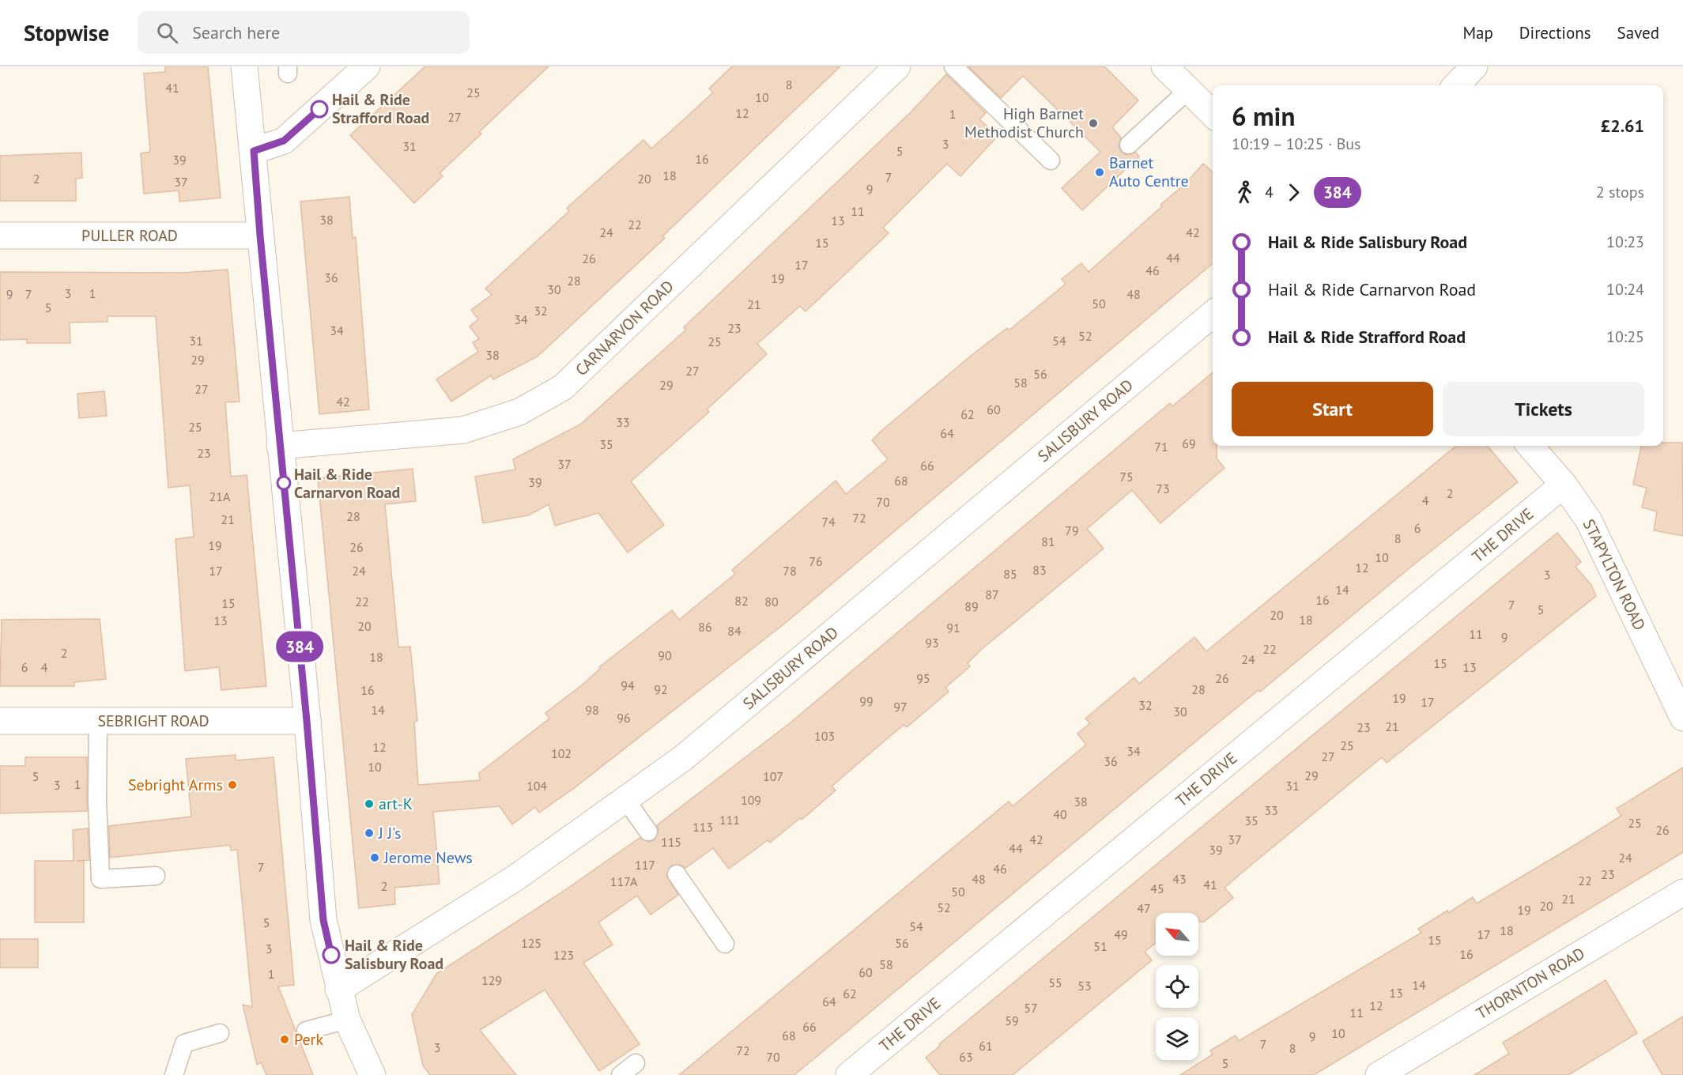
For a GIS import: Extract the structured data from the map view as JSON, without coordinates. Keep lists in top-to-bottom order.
{
  "streets": {
    "street": [
      "PULLER ROAD",
      "CARNARVON ROAD",
      "SALISBURY ROAD",
      "THE DRIVE",
      "STAPYLTON ROAD",
      "SEBRIGHT ROAD",
      "THORNTON ROAD"
    ]
  },
  "crossings": [
    ["THE DRIVE", "STAPYLTON ROAD"]
  ],
  "places": [
    "Hail & Ride Strafford Road",
    "High Barnet Methodist Church",
    "Barnet Auto Centre",
    "Hail & Ride Carnarvon Road",
    "Sebright Arms",
    "art-K",
    "J J's",
    "Jerome News",
    "Hail & Ride Salisbury Road",
    "Perk"
  ],
  "lines": ["bus line 384"],
  "house_numbers": [
    "8",
    "41",
    "25",
    "10",
    "12",
    "1",
    "27",
    "3",
    "31",
    "5",
    "16",
    "39",
    "18",
    "7",
    "2",
    "20",
    "37",
    "9",
    "11",
    "38",
    "13",
    "22",
    "24",
    "42",
    "15",
    "44",
    "26",
    "17",
    "46",
    "36",
    "19",
    "28",
    "30",
    "3",
    "1",
    "9",
    "7",
    "48",
    "50",
    "21",
    "5",
    "32",
    "34",
    "23",
    "34",
    "52",
    "31",
    "54",
    "25",
    "38",
    "29",
    "27",
    "56",
    "58",
    "29",
    "27",
    "42",
    "60",
    "62",
    "33",
    "25",
    "64",
    "69",
    "35",
    "71",
    "23",
    "37",
    "66",
    "75",
    "68",
    "39",
    "73",
    "2",
    "21A",
    "4",
    "70",
    "28",
    "72",
    "21",
    "74",
    "6",
    "79",
    "8",
    "81",
    "19",
    "26",
    "10",
    "76",
    "12",
    "83",
    "17",
    "24",
    "78",
    "85",
    "3",
    "14",
    "87",
    "16",
    "82",
    "22",
    "80",
    "15",
    "7",
    "89",
    "5",
    "20",
    "18",
    "13",
    "20",
    "86",
    "91",
    "84",
    "11",
    "9",
    "93",
    "22",
    "2",
    "90",
    "18",
    "24",
    "15",
    "6",
    "4",
    "13",
    "95",
    "26",
    "94",
    "92",
    "28",
    "16",
    "19",
    "99",
    "17",
    "32",
    "97",
    "14",
    "98",
    "30",
    "96",
    "21",
    "23",
    "103",
    "25",
    "12",
    "34",
    "102",
    "27",
    "36",
    "10",
    "29",
    "5",
    "107",
    "1",
    "3",
    "104",
    "31",
    "109",
    "38",
    "33",
    "40",
    "111",
    "35",
    "25",
    "113",
    "26",
    "42",
    "37",
    "115",
    "44",
    "39",
    "24",
    "117",
    "7",
    "46",
    "23",
    "48",
    "43",
    "22",
    "117A",
    "41",
    "2",
    "45",
    "50",
    "21",
    "20",
    "52",
    "47",
    "19",
    "5",
    "54",
    "18",
    "49",
    "17",
    "15",
    "125",
    "56",
    "51",
    "3",
    "16",
    "123",
    "58",
    "60",
    "1",
    "129",
    "55",
    "14",
    "53",
    "13",
    "62",
    "64",
    "12",
    "57",
    "11",
    "59",
    "66",
    "10",
    "68",
    "9",
    "7",
    "61",
    "3",
    "8",
    "72",
    "70",
    "63",
    "5"
  ],
  "north": "top left",
  "page": {
    "header": "Stopwise",
    "search": "Search here",
    "nav": ["Map", "Directions", "Saved"],
    "on_map": "384",
    "heading": ["6 min", "10:19 – 10:25 · Bus", "£2.61"],
    "legs": ["4", "384", "2 stops"],
    "list": [
      {
        "name": "Hail & Ride Salisbury Road",
        "value": "10:23"
      },
      {
        "name": "Hail & Ride Carnarvon Road",
        "value": "10:24"
      },
      {
        "name": "Hail & Ride Strafford Road",
        "value": "10:25"
      }
    ],
    "buttons": ["Start", "Tickets"]
  }
}
